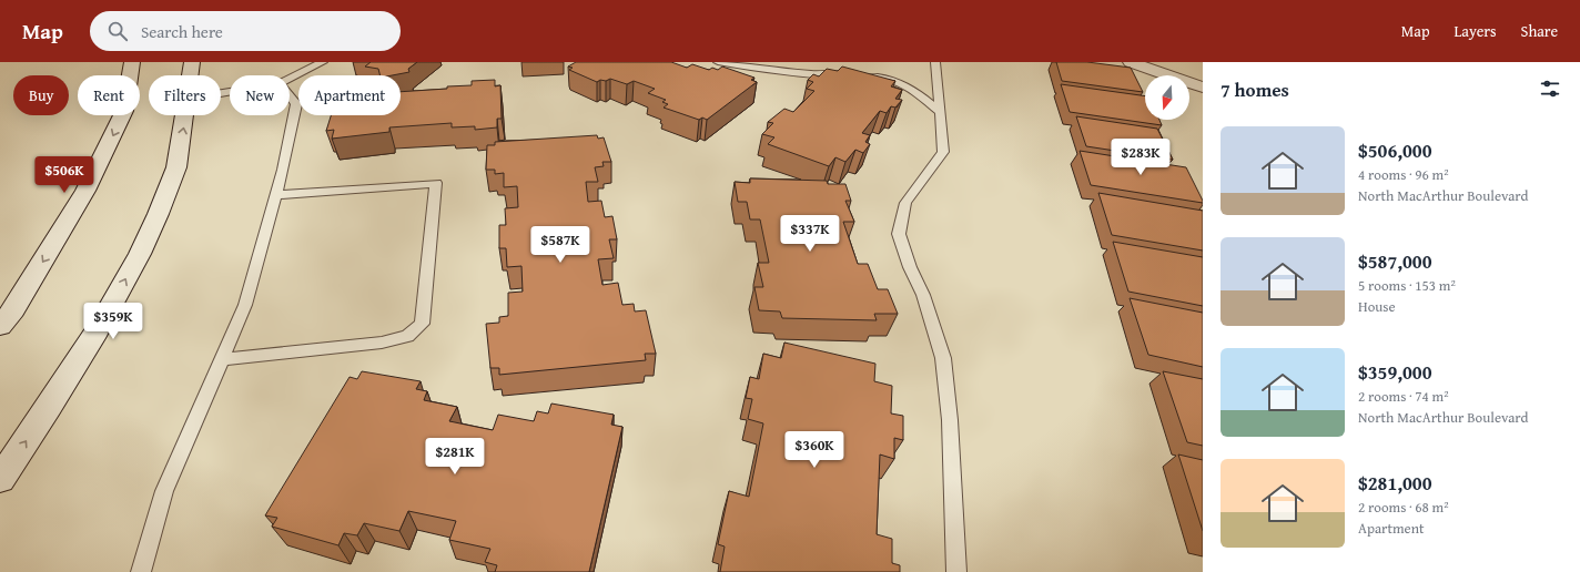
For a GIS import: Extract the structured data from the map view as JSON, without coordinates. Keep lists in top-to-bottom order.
{
  "north": "bottom",
  "page": {
    "header": "Map",
    "search": "Search here",
    "nav": ["Map", "Layers", "Share"],
    "heading": "7 homes",
    "chip": [
      "Buy",
      "Rent",
      "Filters",
      "New",
      "Apartment"
    ],
    "list": [
      {
        "name": "$506,000",
        "note": "4 rooms · 96 m² · North MacArthur Boulevard"
      },
      {
        "name": "$587,000",
        "note": "5 rooms · 153 m² · House"
      },
      {
        "name": "$359,000",
        "note": "2 rooms · 74 m² · North MacArthur Boulevard"
      },
      {
        "name": "$281,000",
        "note": "2 rooms · 68 m² · Apartment"
      }
    ],
    "price": [
      "$283K",
      "$506K",
      "$337K",
      "$587K",
      "$359K",
      "$360K",
      "$281K"
    ]
  }
}
